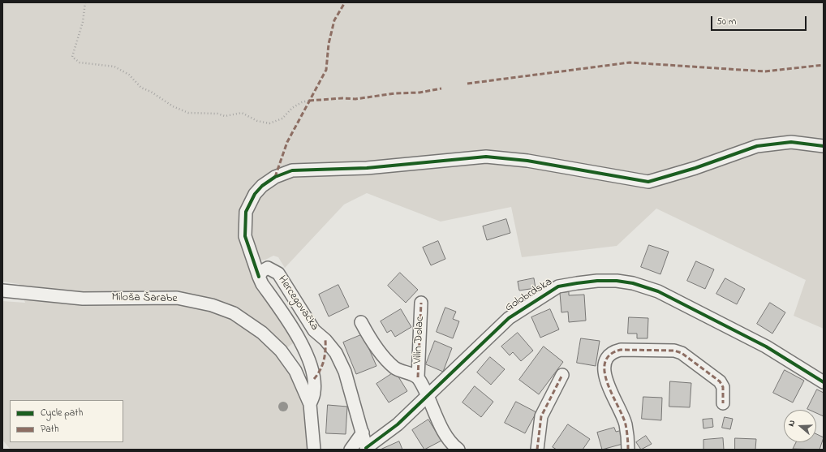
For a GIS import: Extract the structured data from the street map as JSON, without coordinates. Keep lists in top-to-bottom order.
{
  "streets": {
    "street": [
      "Golobrdska",
      "Miloša Šarabe",
      "Hercegovačka",
      "Vilin Dolac"
    ]
  },
  "crossings": [
    ["Golobrdska", "Hercegovačka"],
    ["Golobrdska", "Vilin Dolac"],
    ["Miloša Šarabe", "Hercegovačka"]
  ],
  "legend": ["Cycle path", "Path"],
  "scale_bar": "50 m",
  "north": "left"
}
